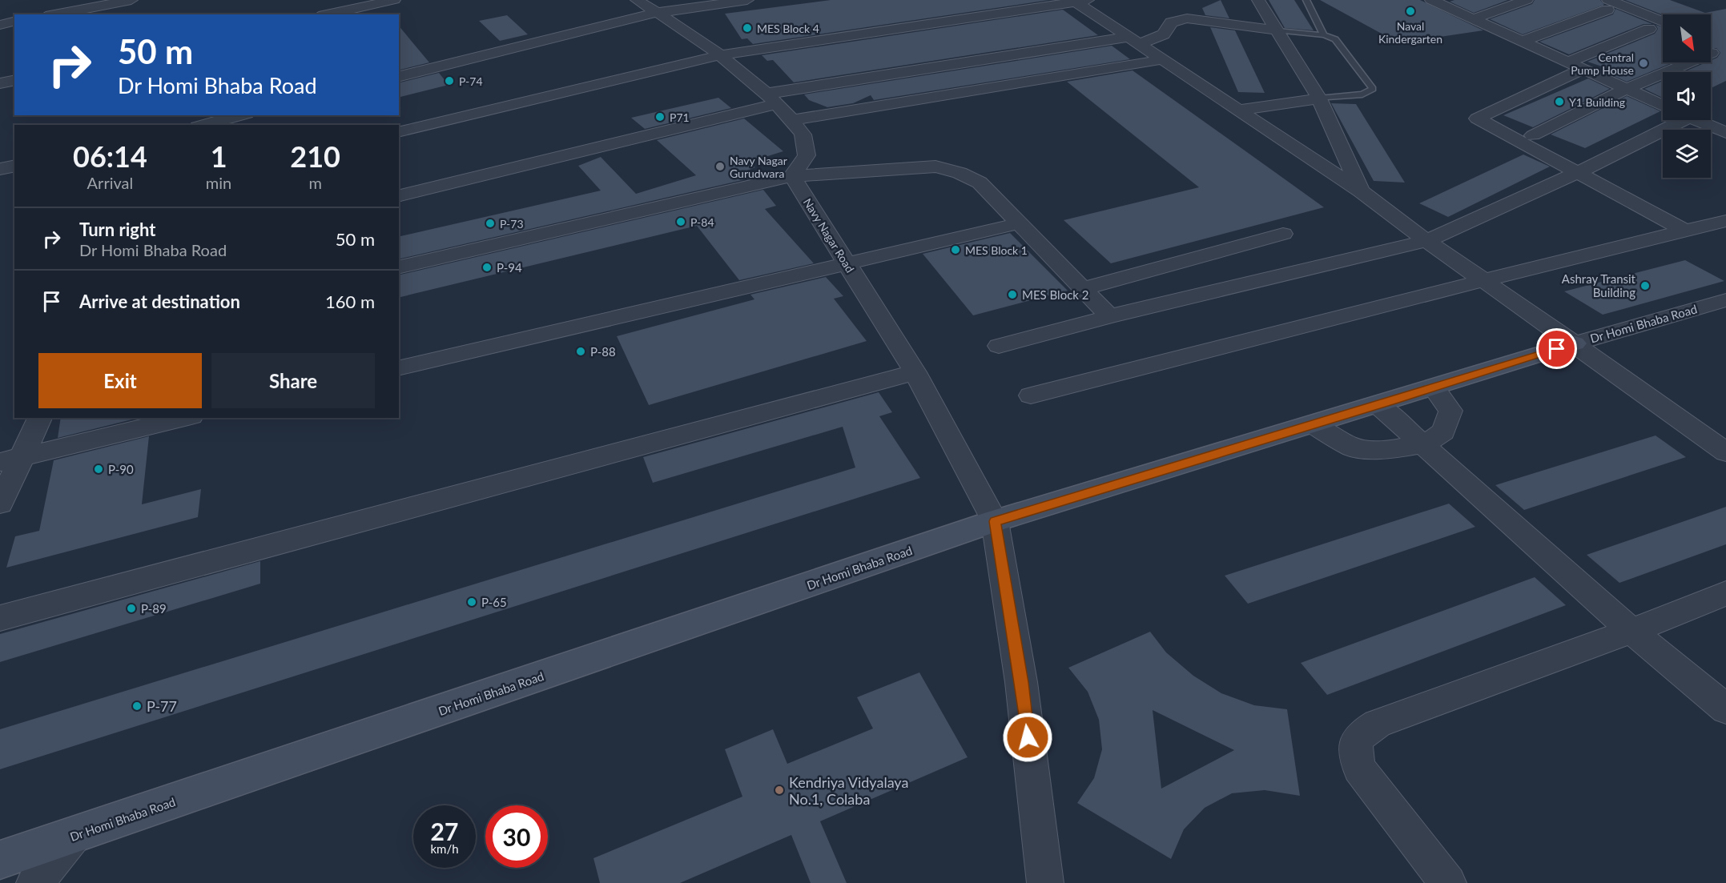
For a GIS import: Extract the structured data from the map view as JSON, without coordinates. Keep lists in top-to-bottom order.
{
  "streets": {
    "street": ["Navy Nagar Road", "Dr Homi Bhaba Road"]
  },
  "crossings": [
    ["Navy Nagar Road", "Dr Homi Bhaba Road"]
  ],
  "places": [
    "Naval Kindergarten",
    "MES Block 4",
    "Central Pump House",
    "P-74",
    "Y1 Building",
    "P71",
    "Navy Nagar Gurudwara",
    "P-84",
    "P-73",
    "MES Block 1",
    "P-94",
    "Ashray Transit Building",
    "MES Block 2",
    "P-88",
    "P-90",
    "P-65",
    "P-89",
    "P-77",
    "Kendriya Vidyalaya No.1, Colaba"
  ],
  "north": "bottom right",
  "page": {
    "turn": ["50 m", "Dr Homi Bhaba Road"],
    "eta": [
      "06:14",
      "Arrival",
      "1",
      "min",
      "210",
      "m"
    ],
    "list": [
      {
        "name": "Turn right",
        "note": "Dr Homi Bhaba Road",
        "value": "50 m"
      },
      {
        "name": "Arrive at destination",
        "value": "160 m"
      }
    ],
    "buttons": ["Exit", "Share"],
    "speed": "27 km/h",
    "limit": "30"
  }
}
